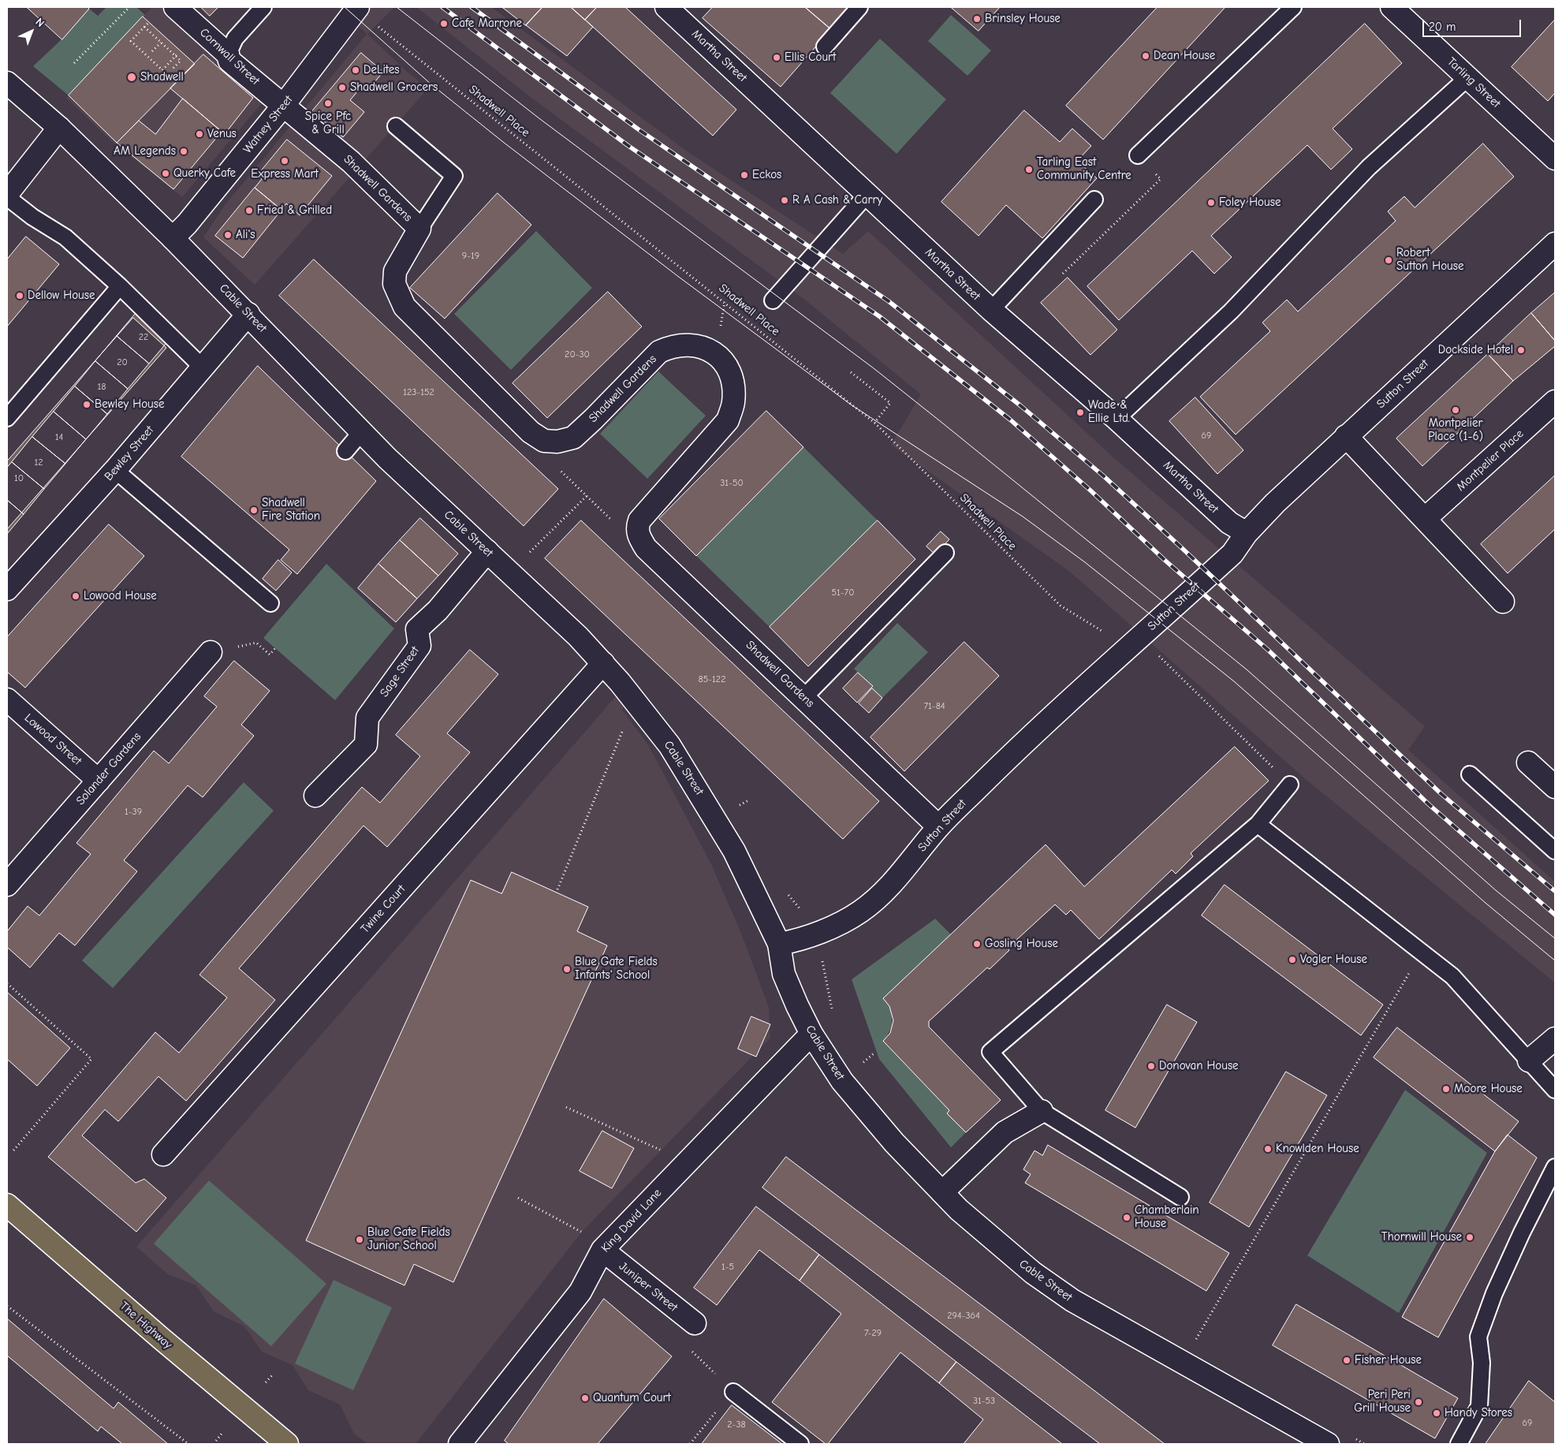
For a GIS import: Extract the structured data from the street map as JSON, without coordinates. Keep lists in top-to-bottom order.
{
  "streets": {
    "highway": ["The Highway"],
    "street": [
      "Martha Street",
      "Cornwall Street",
      "Tarling Street",
      "Watney Street",
      "Shadwell Gardens",
      "Cable Street",
      "Sutton Street",
      "Bewley Street",
      "Montpelier Place",
      "Sage Street",
      "Lowood Street",
      "Solander Gardens",
      "Twine Court",
      "King David Lane",
      "Juniper Street"
    ],
    "path": ["Shadwell Place"]
  },
  "crossings": [
    ["Martha Street", "Sutton Street"],
    ["Cornwall Street", "Watney Street"],
    ["Cornwall Street", "Shadwell Gardens"],
    ["Shadwell Place", "Watney Street"],
    ["Watney Street", "Shadwell Gardens"],
    ["Watney Street", "Cable Street"],
    ["Shadwell Gardens", "Sutton Street"],
    ["Cable Street", "Sutton Street"],
    ["Cable Street", "Bewley Street"],
    ["Cable Street", "Sage Street"],
    ["Cable Street", "Twine Court"],
    ["Cable Street", "King David Lane"],
    ["Lowood Street", "Solander Gardens"],
    ["King David Lane", "Juniper Street"]
  ],
  "places": [
    "Brinsley House",
    "Cafe Marrone",
    "Dean House",
    "Ellis Court",
    "DeLites",
    "Shadwell",
    "Shadwell Grocers",
    "Spice Pfc & Grill",
    "Venus",
    "AM Legends",
    "Express Mart",
    "Tarling East Community Centre",
    "Querky Cafe",
    "Eckos",
    "R A Cash & Carry",
    "Foley House",
    "Fried & Grilled",
    "Ali's",
    "Robert Sutton House",
    "Dellow House",
    "Dockside Hotel",
    "Bewley House",
    "Montpelier Place (1-6)",
    "Wade & Ellie Ltd.",
    "Shadwell Fire Station",
    "Lowood House",
    "Gosling House",
    "Vogler House",
    "Blue Gate Fields Infants' School",
    "Donovan House",
    "Moore House",
    "Knowlden House",
    "Chamberlain House",
    "Thornwill House",
    "Blue Gate Fields Junior School",
    "Fisher House",
    "Quantum Court",
    "Peri Peri Grill House",
    "Handy Stores"
  ],
  "house_numbers": [
    "9-19",
    "22",
    "20-30",
    "20",
    "18",
    "123-152",
    "69",
    "14",
    "12",
    "10",
    "31-50",
    "51-70",
    "85-122",
    "71-84",
    "1-39",
    "1-5",
    "294-364",
    "7-29",
    "31-53",
    "69",
    "2-38"
  ],
  "scale_bar": "20 m",
  "north": "top right"
}
